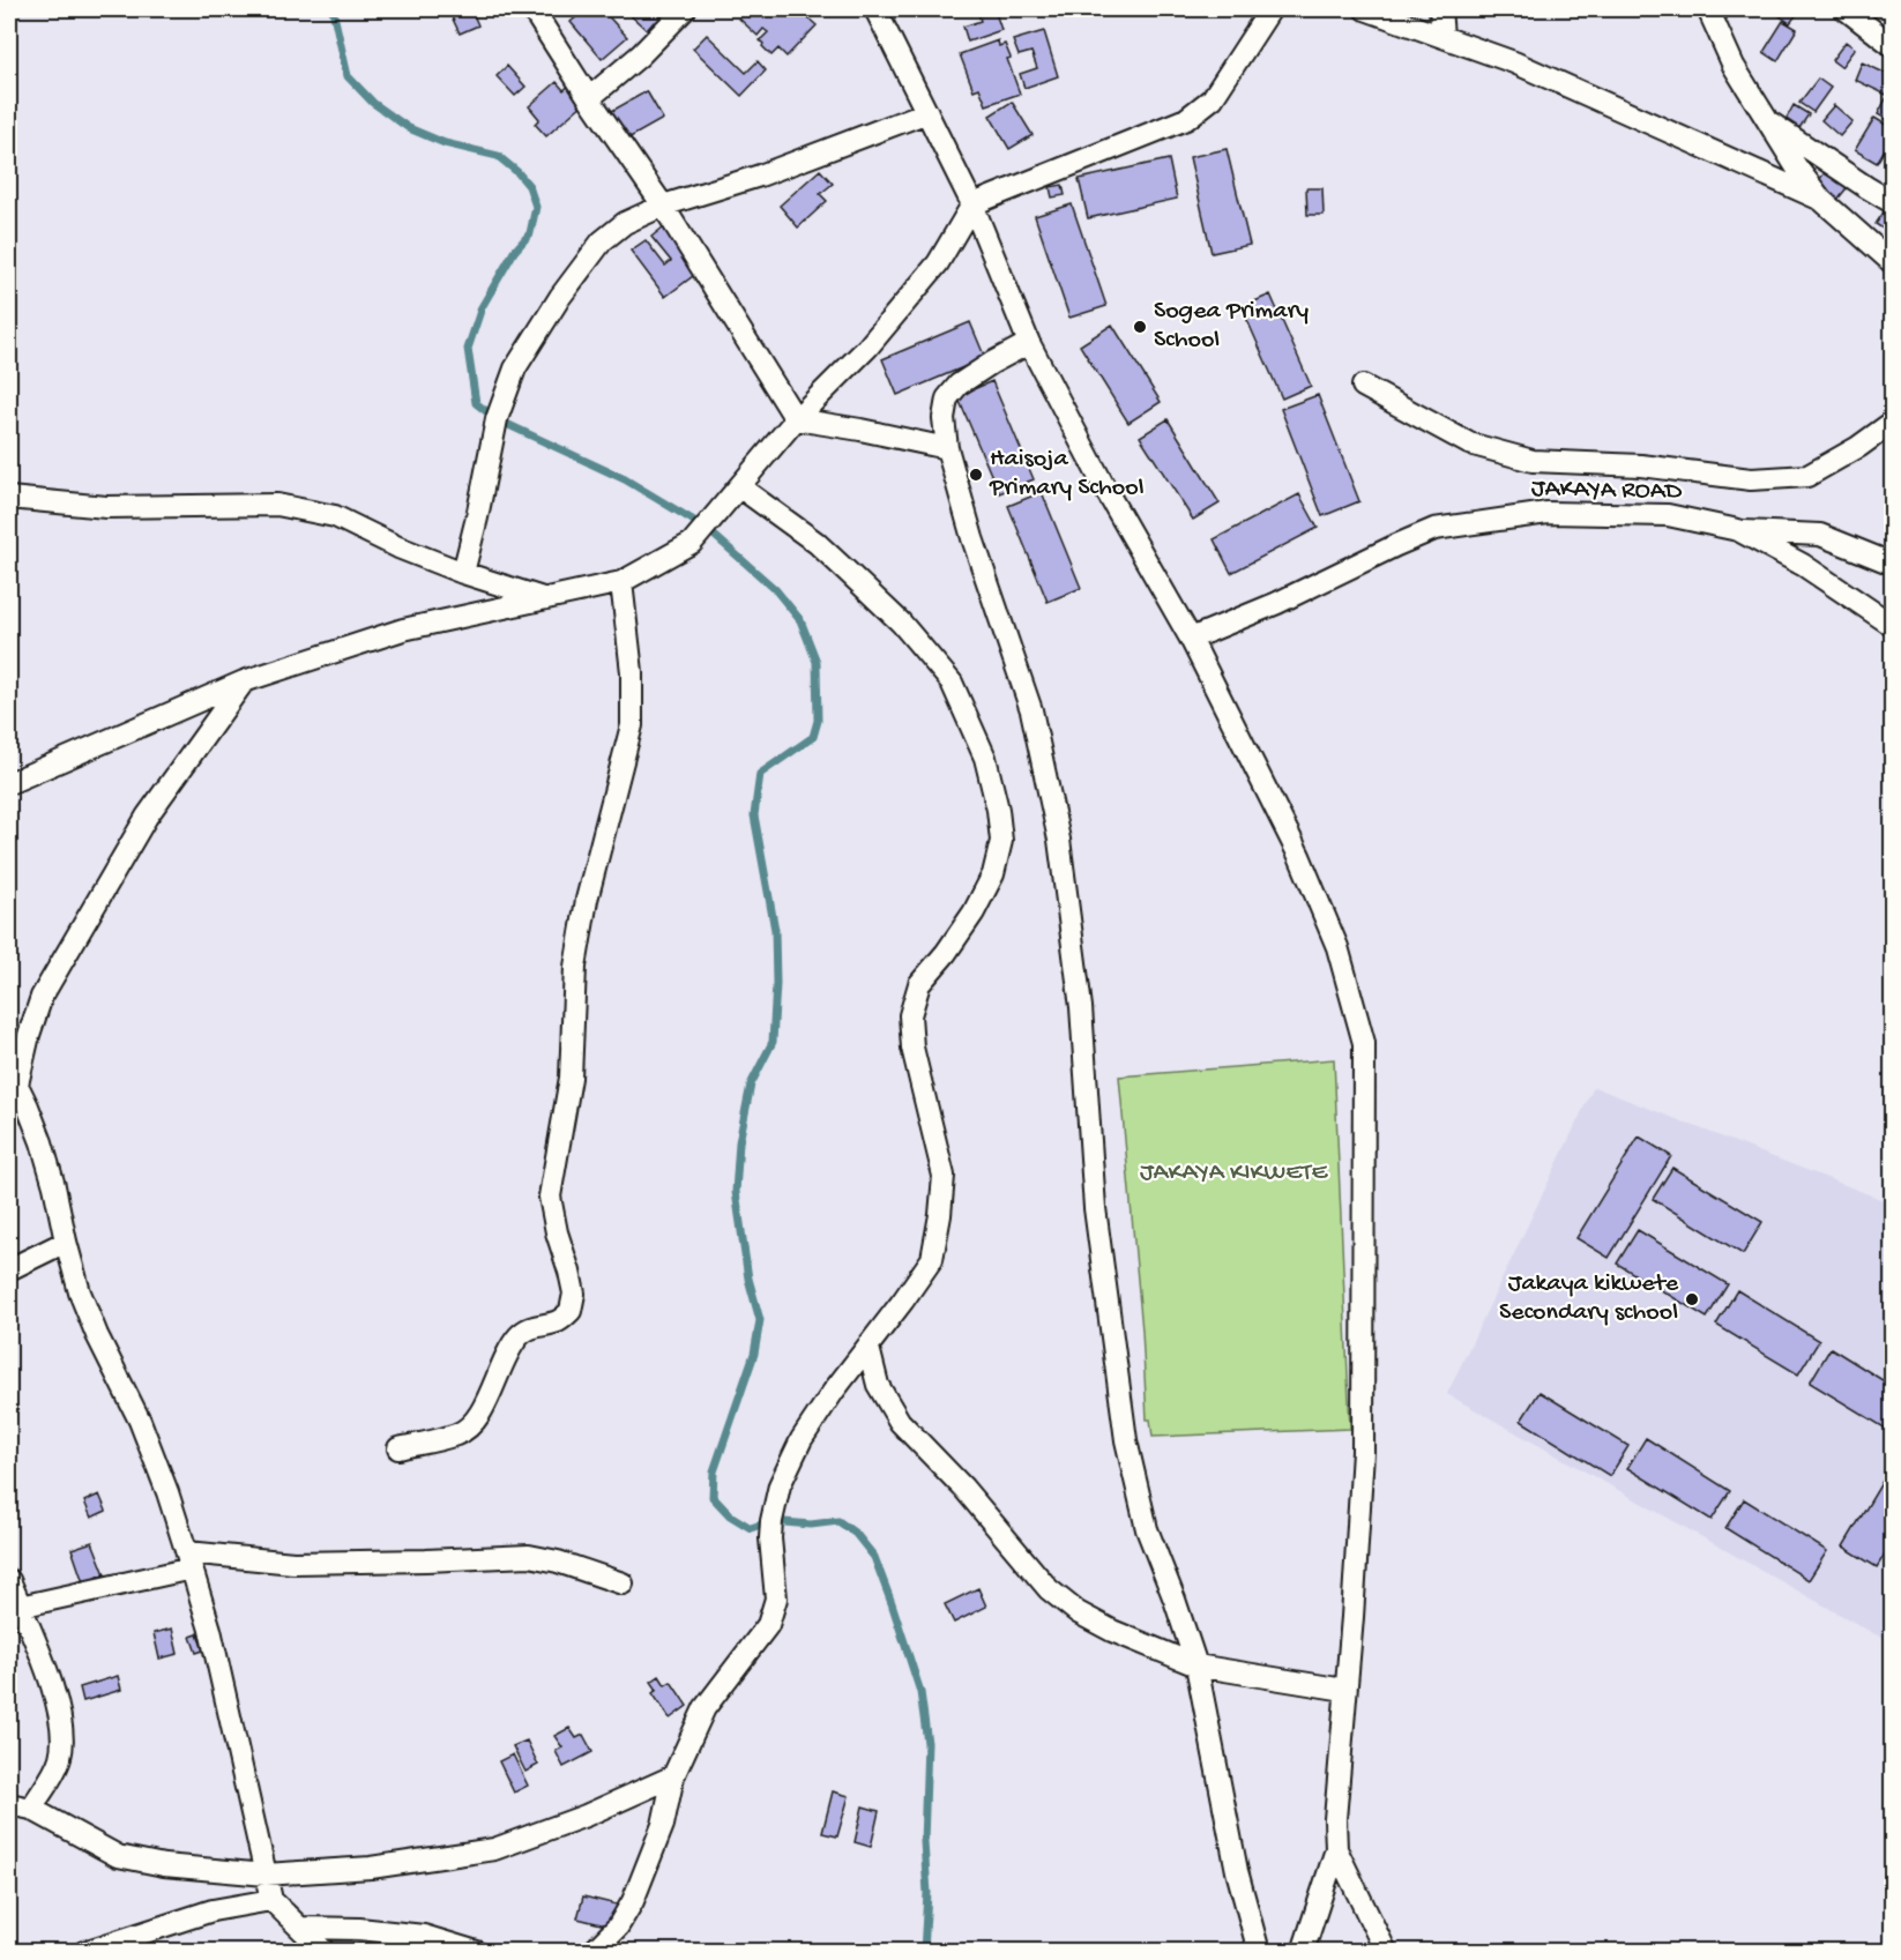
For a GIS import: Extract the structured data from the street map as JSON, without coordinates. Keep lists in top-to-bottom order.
{
  "streets": {
    "street": ["JAKAYA ROAD"]
  },
  "parks": ["JAKAYA KIKWETE"],
  "places": ["Sogea Primary School", "Haisoja Primary School", "Jakaya kikwete Secondary school"]
}
